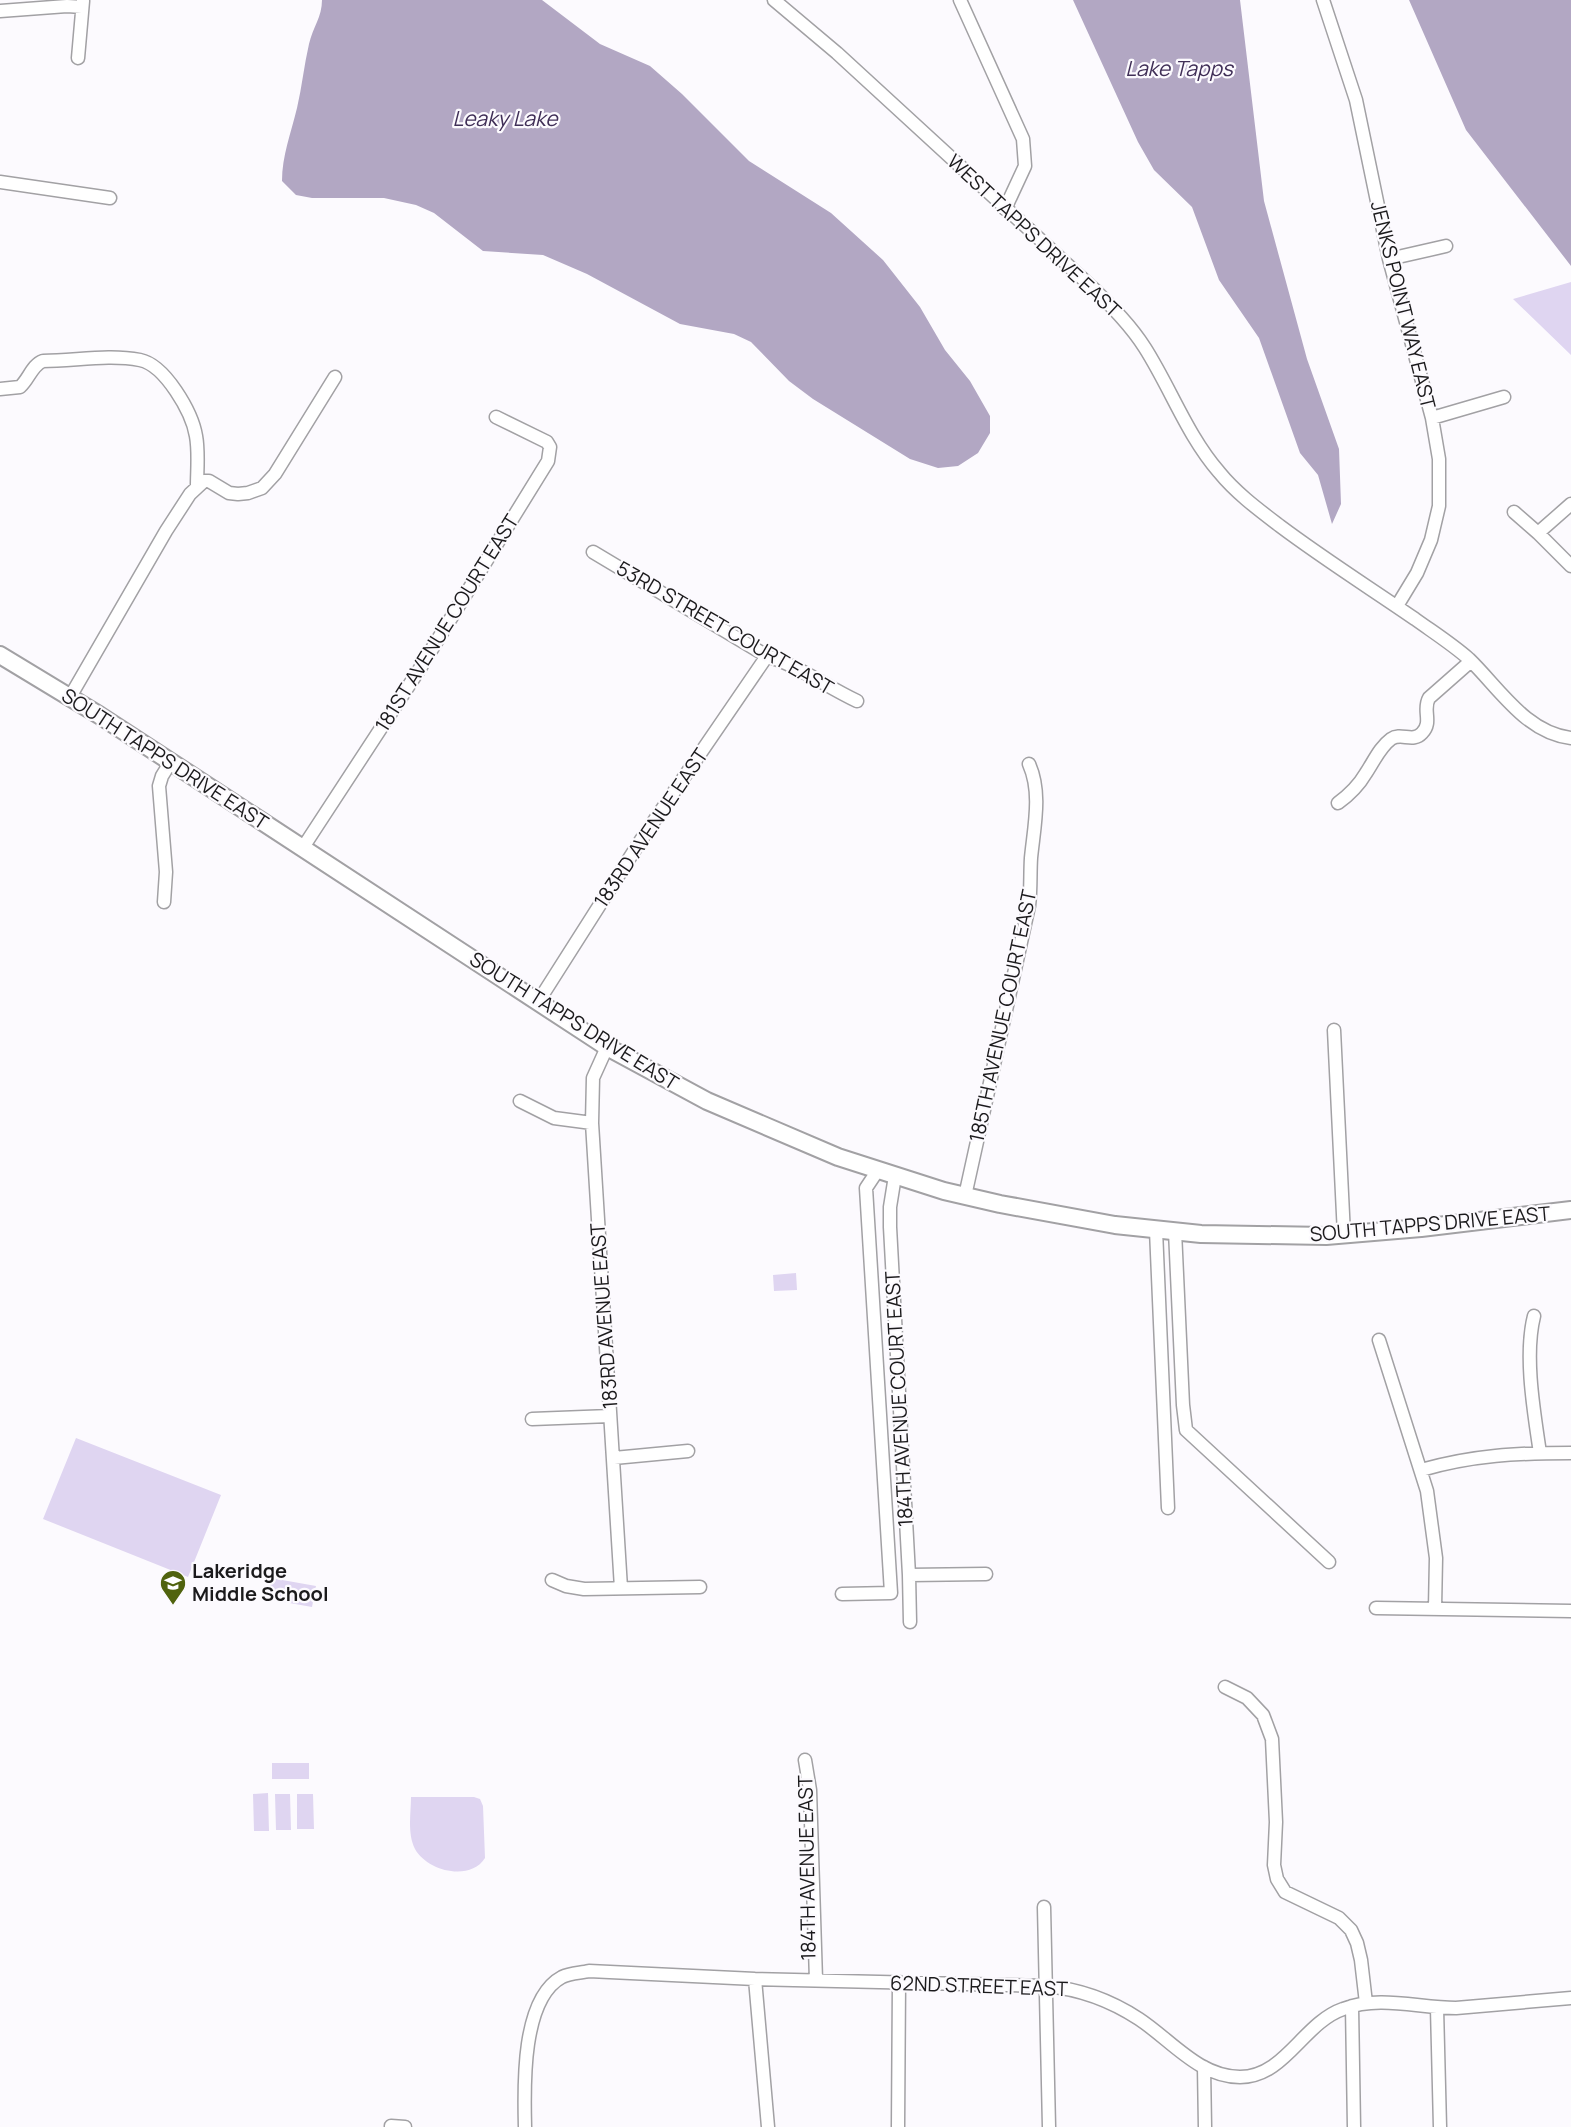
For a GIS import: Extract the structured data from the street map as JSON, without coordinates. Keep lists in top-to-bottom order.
{
  "streets": {
    "street": [
      "WEST TAPPS DRIVE EAST",
      "JENKS POINT WAY EAST",
      "181ST AVENUE COURT EAST",
      "53RD STREET COURT EAST",
      "SOUTH TAPPS DRIVE EAST",
      "183RD AVENUE EAST",
      "185TH AVENUE COURT EAST",
      "184TH AVENUE COURT EAST",
      "184TH AVENUE EAST",
      "62ND STREET EAST"
    ]
  },
  "crossings": [
    ["WEST TAPPS DRIVE EAST", "JENKS POINT WAY EAST"],
    ["181ST AVENUE COURT EAST", "SOUTH TAPPS DRIVE EAST"],
    ["53RD STREET COURT EAST", "183RD AVENUE EAST"],
    ["SOUTH TAPPS DRIVE EAST", "183RD AVENUE EAST"],
    ["SOUTH TAPPS DRIVE EAST", "185TH AVENUE COURT EAST"],
    ["SOUTH TAPPS DRIVE EAST", "184TH AVENUE COURT EAST"],
    ["184TH AVENUE EAST", "62ND STREET EAST"]
  ],
  "water": ["Lake Tapps", "Leaky Lake"],
  "places": {
    "school or university": ["Lakeridge Middle School"]
  }
}
